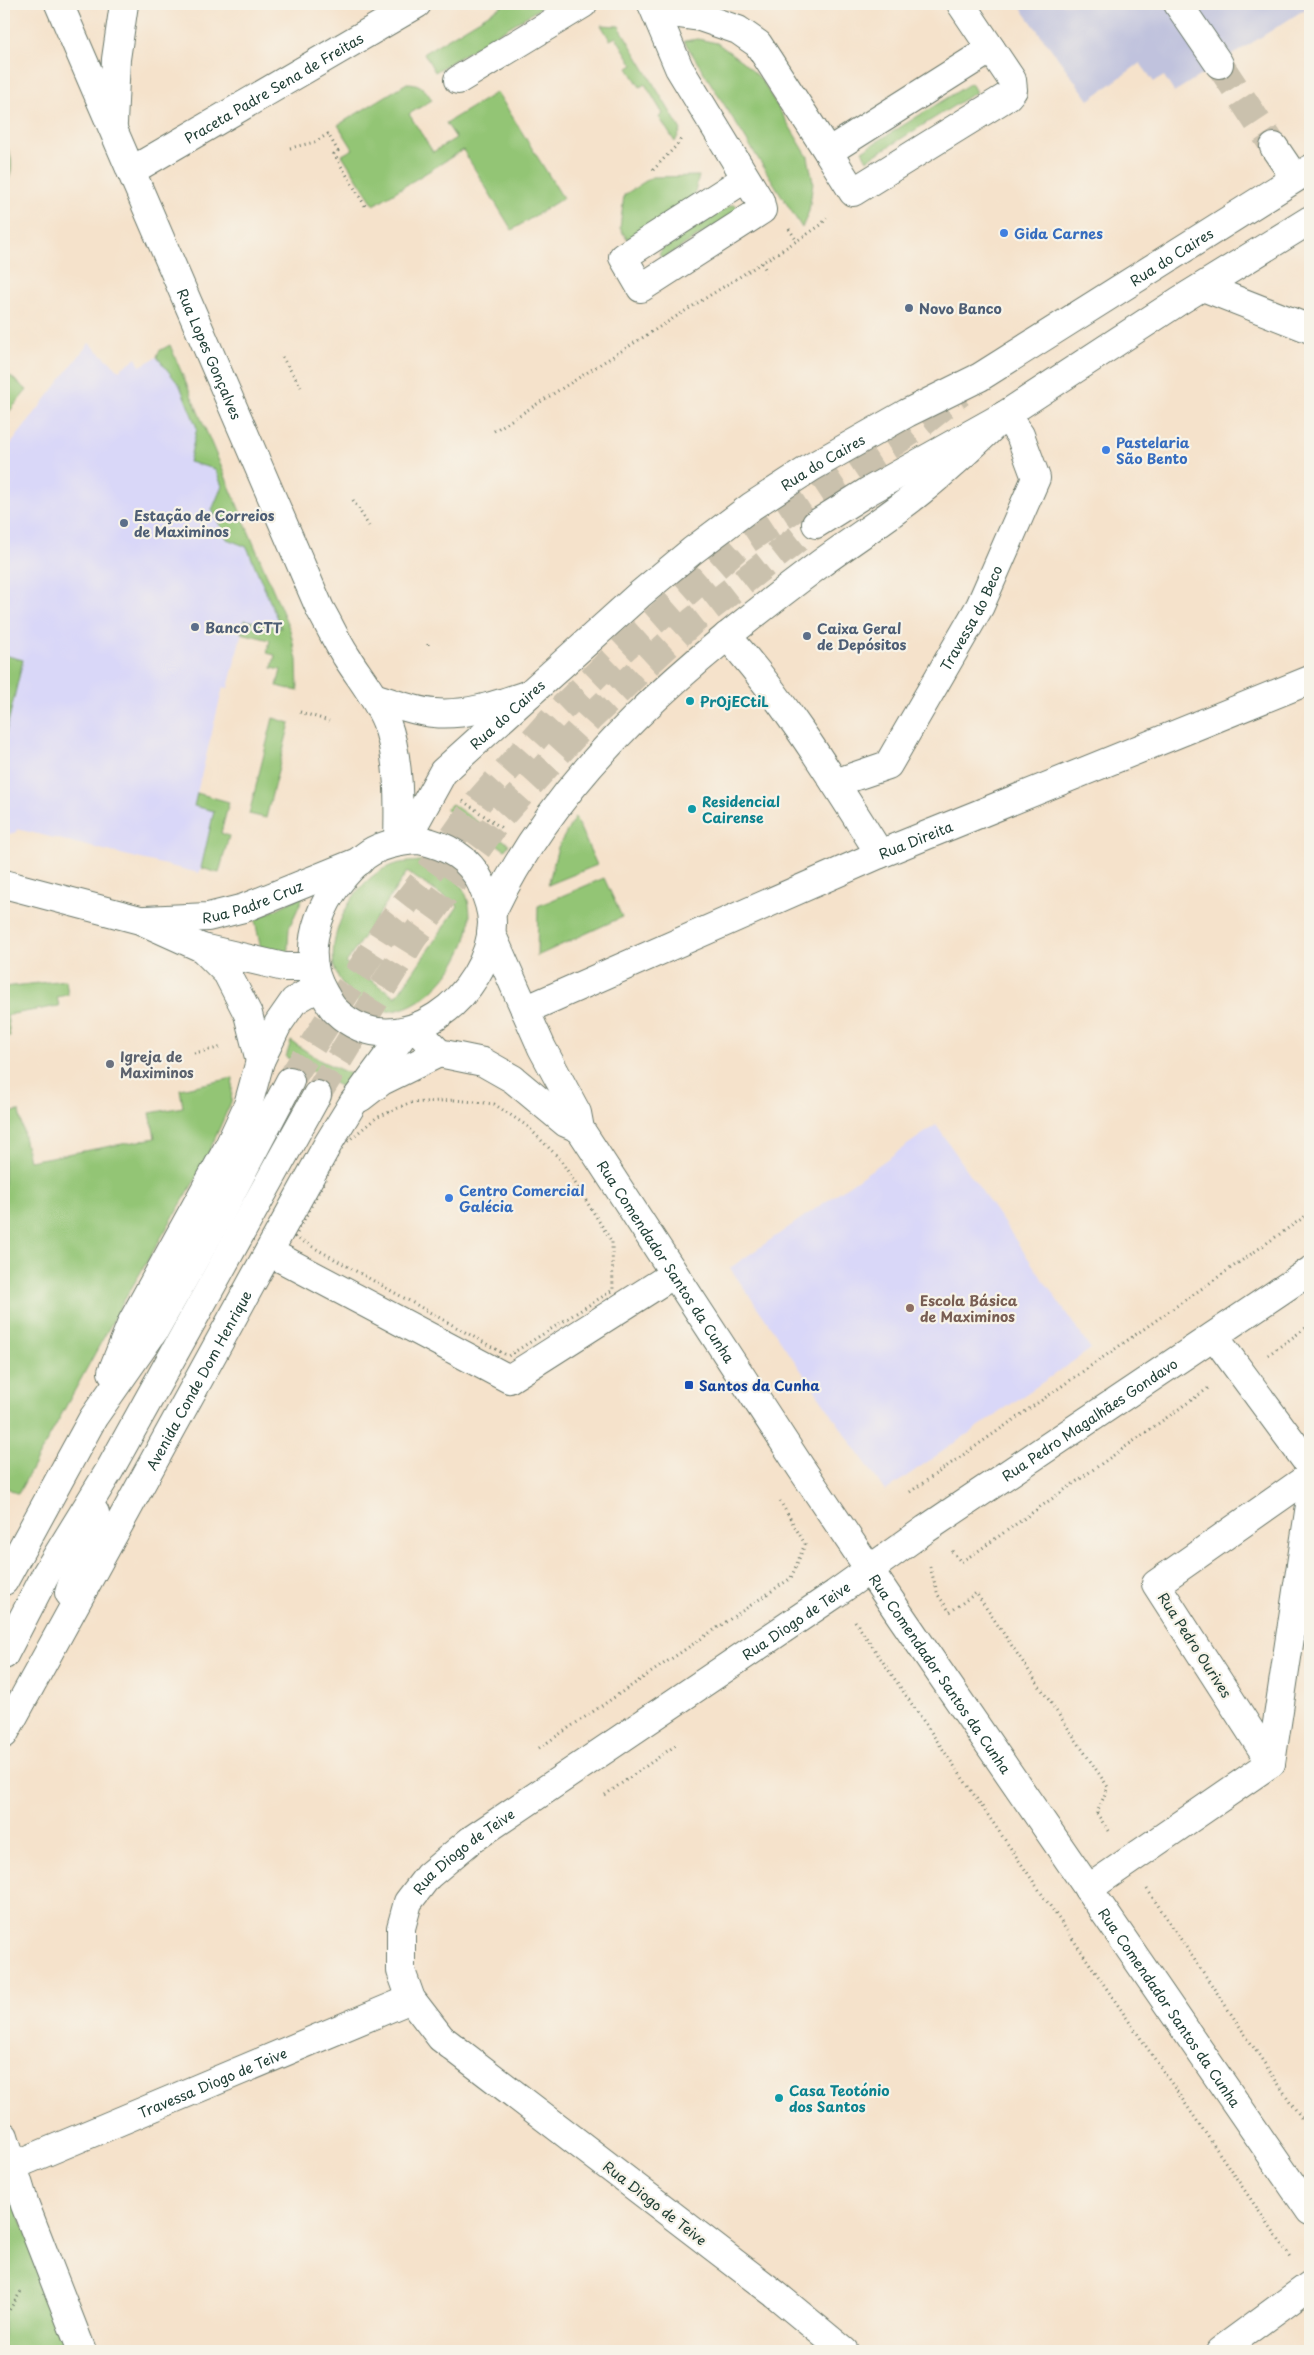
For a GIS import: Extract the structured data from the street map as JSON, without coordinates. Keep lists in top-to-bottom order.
{
  "streets": {
    "street": [
      "Praceta Padre Sena de Freitas",
      "Rua do Caires",
      "Rua Lopes Gonçalves",
      "Travessa do Beco",
      "Rua Direita",
      "Rua Padre Cruz",
      "Rua Comendador Santos da Cunha",
      "Avenida Conde Dom Henrique",
      "Rua Pedro Magalhães Gondavo",
      "Rua Diogo de Teive",
      "Rua Pedro Ourives",
      "Travessa Diogo de Teive"
    ]
  },
  "crossings": [
    ["Praceta Padre Sena de Freitas", "Rua Lopes Gonçalves"],
    ["Rua do Caires", "Rua Lopes Gonçalves"],
    ["Rua do Caires", "Rua Comendador Santos da Cunha"],
    ["Rua Lopes Gonçalves", "Rua Comendador Santos da Cunha"],
    ["Rua Direita", "Rua Comendador Santos da Cunha"],
    ["Rua Comendador Santos da Cunha", "Avenida Conde Dom Henrique"],
    ["Rua Comendador Santos da Cunha", "Rua Pedro Magalhães Gondavo"],
    ["Rua Comendador Santos da Cunha", "Rua Diogo de Teive"],
    ["Rua Pedro Magalhães Gondavo", "Rua Diogo de Teive"],
    ["Rua Diogo de Teive", "Travessa Diogo de Teive"]
  ],
  "places": {
    "other": [
      "Gida Carnes",
      "Novo Banco",
      "Pastelaria São Bento",
      "Estação de Correios de Maximinos",
      "Banco CTT",
      "Caixa Geral de Depósitos",
      "PrOjECtiL",
      "Residencial Cairense",
      "Igreja de Maximinos",
      "Centro Comercial Galécia",
      "Escola Básica de Maximinos",
      "Casa Teotónio dos Santos"
    ],
    "transit": ["Santos da Cunha"]
  }
}
